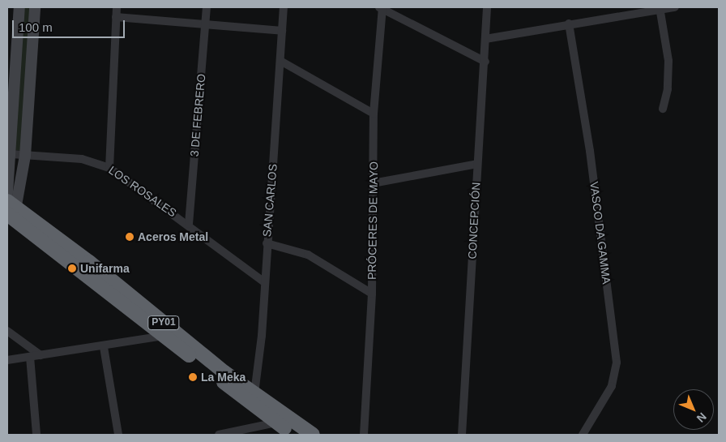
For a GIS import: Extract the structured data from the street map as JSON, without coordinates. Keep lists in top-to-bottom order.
{
  "streets": {
    "highway": ["PY01"],
    "street": [
      "3 DE FEBRERO",
      "LOS ROSALES",
      "SAN CARLOS",
      "PRÓCERES DE MAYO",
      "CONCEPCIÓN",
      "VASCO DA GAMMA"
    ]
  },
  "crossings": [
    ["3 DE FEBRERO", "LOS ROSALES"],
    ["LOS ROSALES", "SAN CARLOS"],
    ["SAN CARLOS", "PY01"]
  ],
  "places": ["Aceros Metal", "Unifarma", "La Meka"],
  "scale_bar": "100 m",
  "north": "bottom right"
}
